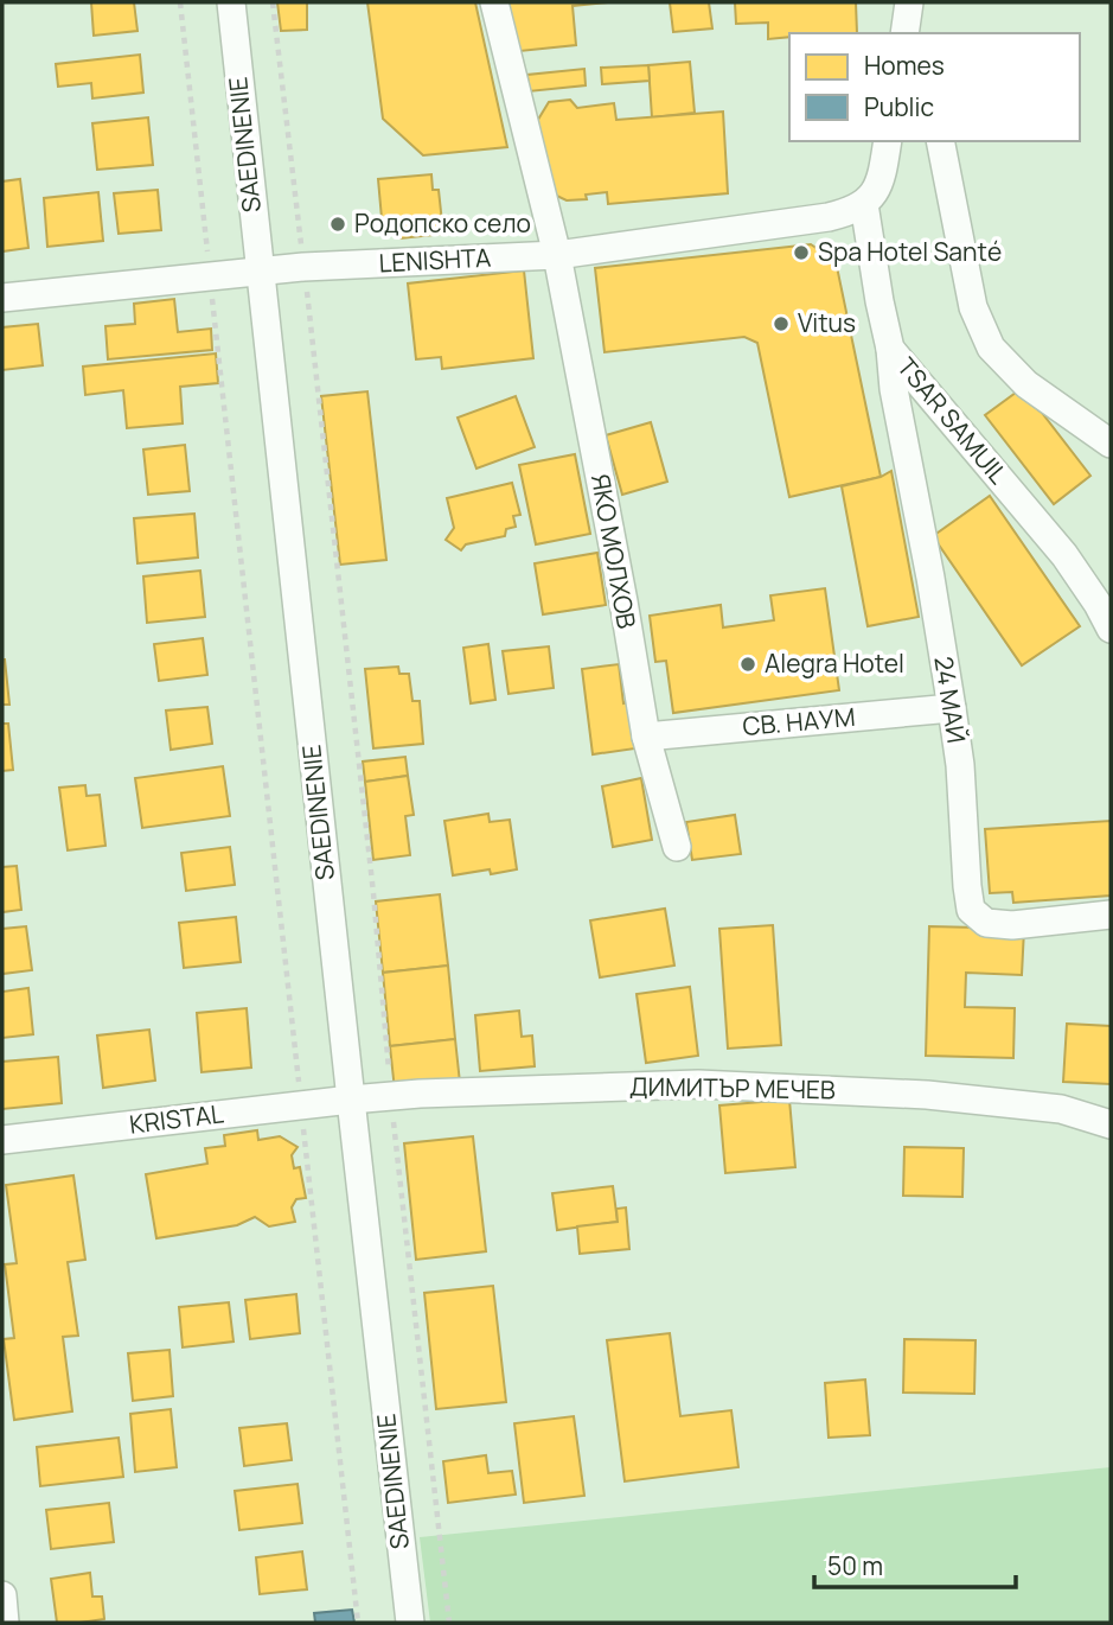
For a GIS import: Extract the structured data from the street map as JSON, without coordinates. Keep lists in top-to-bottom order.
{
  "streets": {
    "street": [
      "SAEDINENIE",
      "LENISHTA",
      "TSAR SAMUIL",
      "ЯКО МОЛХОВ",
      "24 МАЙ",
      "СВ. НАУМ",
      "ДИМИТЪР МЕЧЕВ",
      "KRISTAL"
    ]
  },
  "crossings": [
    ["SAEDINENIE", "LENISHTA"],
    ["SAEDINENIE", "ДИМИТЪР МЕЧЕВ"],
    ["SAEDINENIE", "KRISTAL"],
    ["LENISHTA", "TSAR SAMUIL"],
    ["LENISHTA", "ЯКО МОЛХОВ"],
    ["TSAR SAMUIL", "24 МАЙ"],
    ["ЯКО МОЛХОВ", "СВ. НАУМ"],
    ["24 МАЙ", "СВ. НАУМ"],
    ["ДИМИТЪР МЕЧЕВ", "KRISTAL"]
  ],
  "places": [
    "Родопско село",
    "Spa Hotel Santé",
    "Vitus",
    "Alegra Hotel"
  ],
  "legend": ["Homes", "Public"],
  "scale_bar": "50 m"
}
